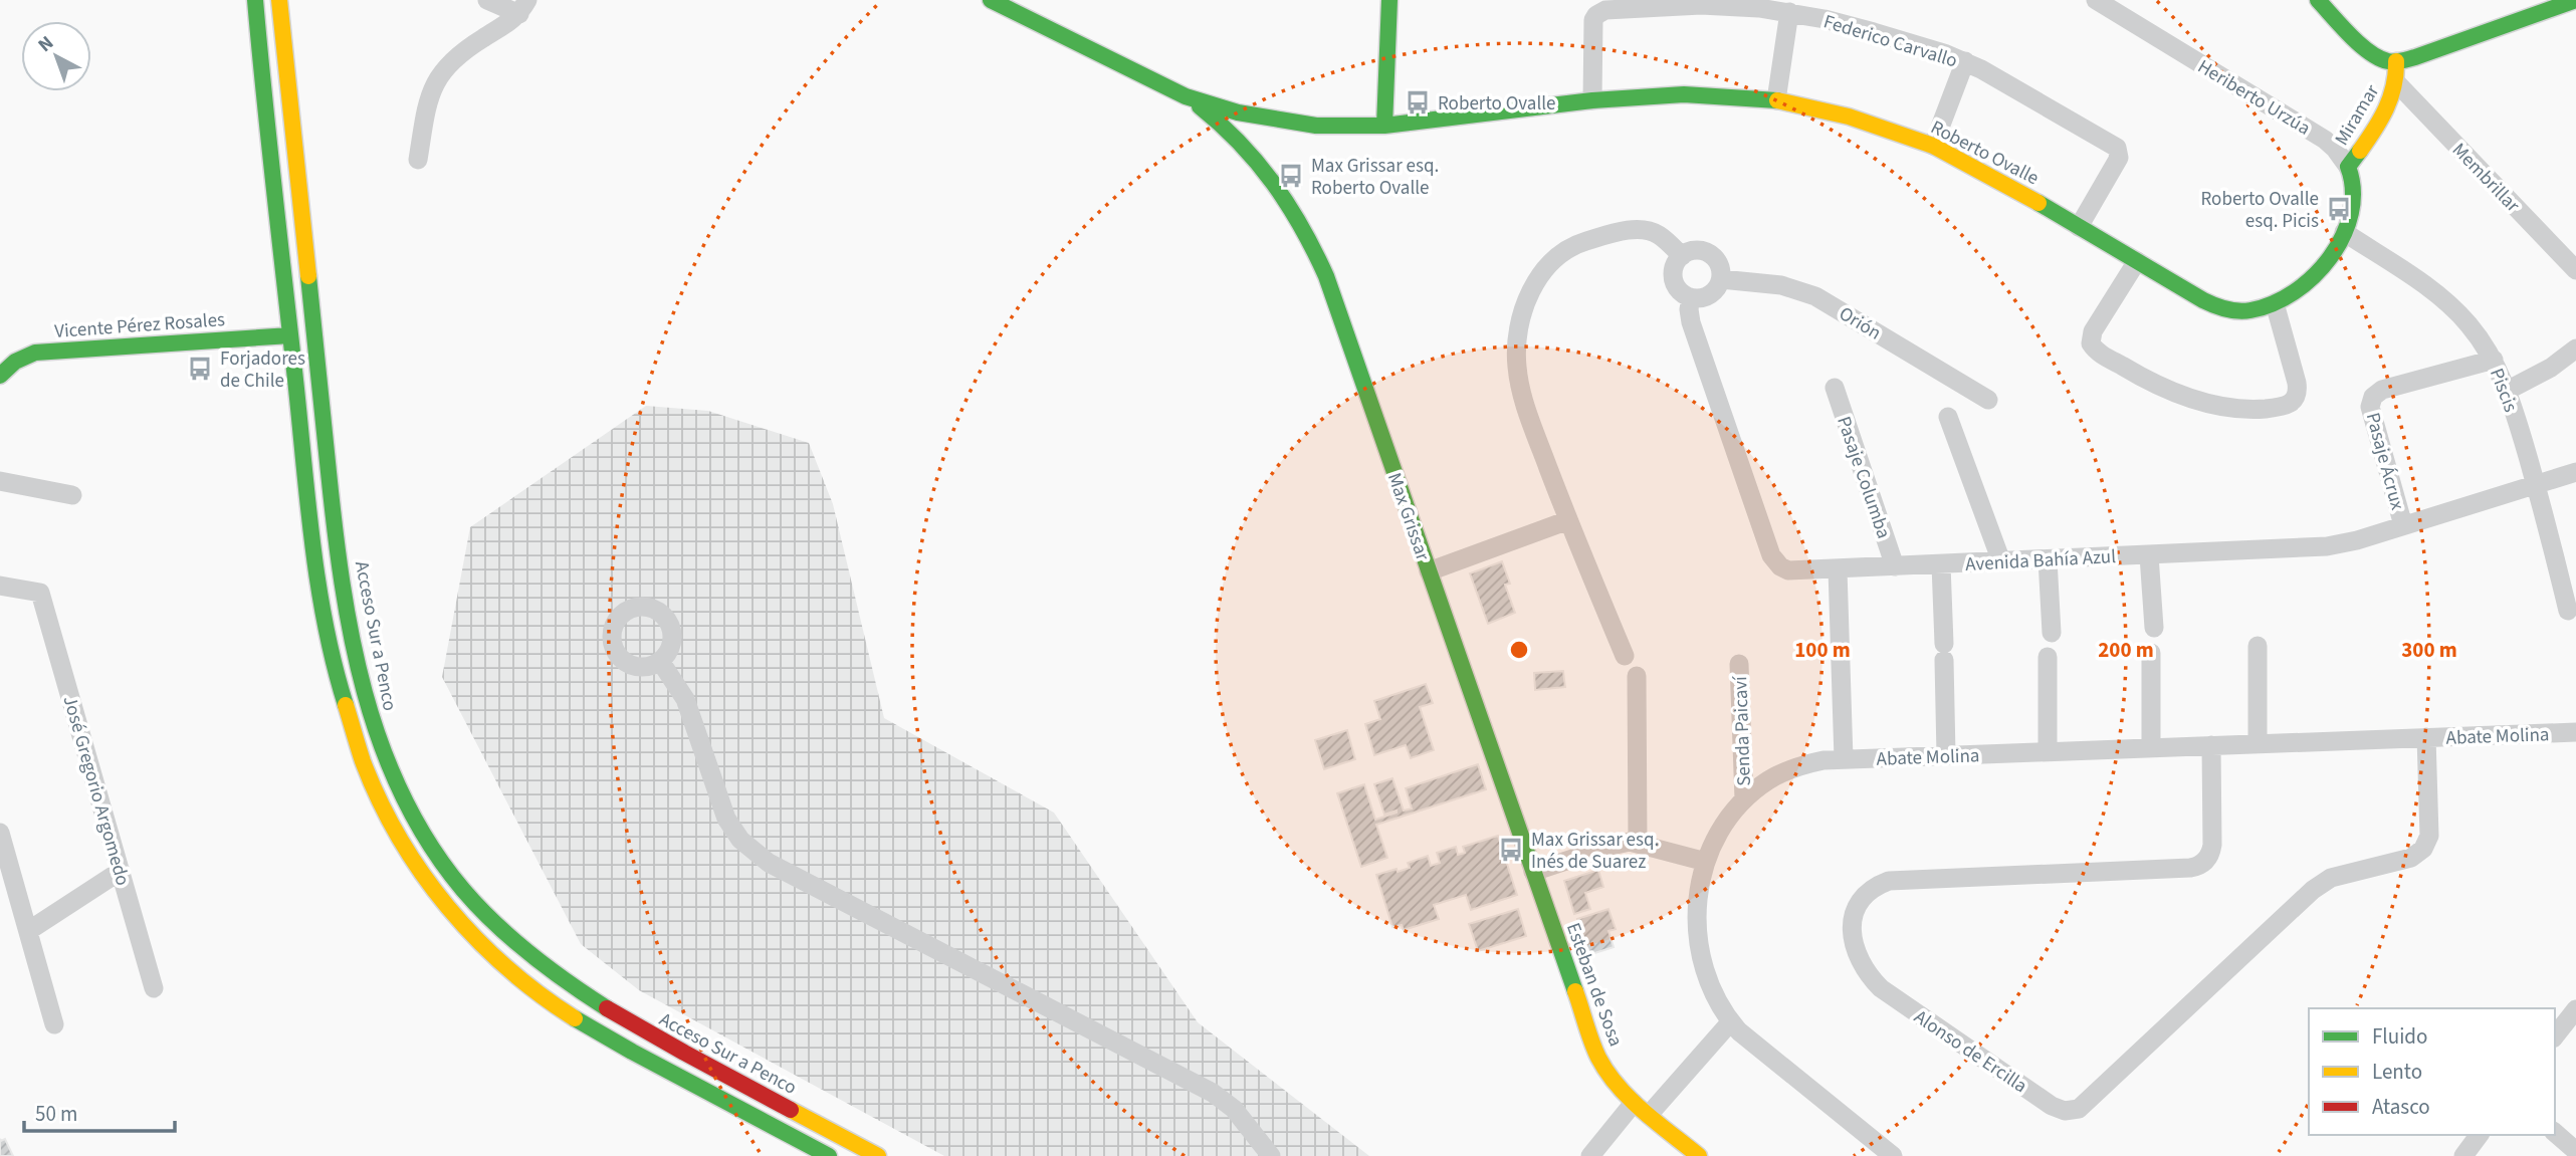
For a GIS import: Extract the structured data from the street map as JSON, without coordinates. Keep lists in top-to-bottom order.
{
  "streets": {
    "street": [
      "Federico Carvallo",
      "Heriberto Urzúa",
      "Miramar",
      "Roberto Ovalle",
      "Membrillar",
      "Orión",
      "Vicente Pérez Rosales",
      "Piscis",
      "Pasaje Ácrux",
      "Pasaje Columba",
      "Max Grissar",
      "Avenida Bahía Azul",
      "Acceso Sur a Penco",
      "Senda Paicaví",
      "Abate Molina",
      "José Gregorio Argomedo",
      "Esteban de Sosa",
      "Alonso de Ercilla"
    ]
  },
  "crossings": [
    ["Federico Carvallo", "Roberto Ovalle"],
    ["Heriberto Urzúa", "Miramar"],
    ["Miramar", "Membrillar"],
    ["Roberto Ovalle", "Piscis"],
    ["Roberto Ovalle", "Max Grissar"],
    ["Orión", "Avenida Bahía Azul"],
    ["Piscis", "Pasaje Ácrux"],
    ["Piscis", "Avenida Bahía Azul"],
    ["Pasaje Ácrux", "Avenida Bahía Azul"],
    ["Pasaje Columba", "Avenida Bahía Azul"],
    ["Max Grissar", "Esteban de Sosa"],
    ["Senda Paicaví", "Abate Molina"],
    ["Abate Molina", "Alonso de Ercilla"]
  ],
  "places": {
    "bus stop": [
      "Roberto Ovalle",
      "Max Grissar esq. Roberto Ovalle",
      "Roberto Ovalle esq. Picis",
      "Forjadores de Chile",
      "Max Grissar esq. Inés de Suarez"
    ]
  },
  "legend": ["Fluido", "Lento", "Atasco"],
  "scale_bar": "50 m",
  "north": "top left",
  "rings": ["100 m", "200 m", "300 m"]
}
